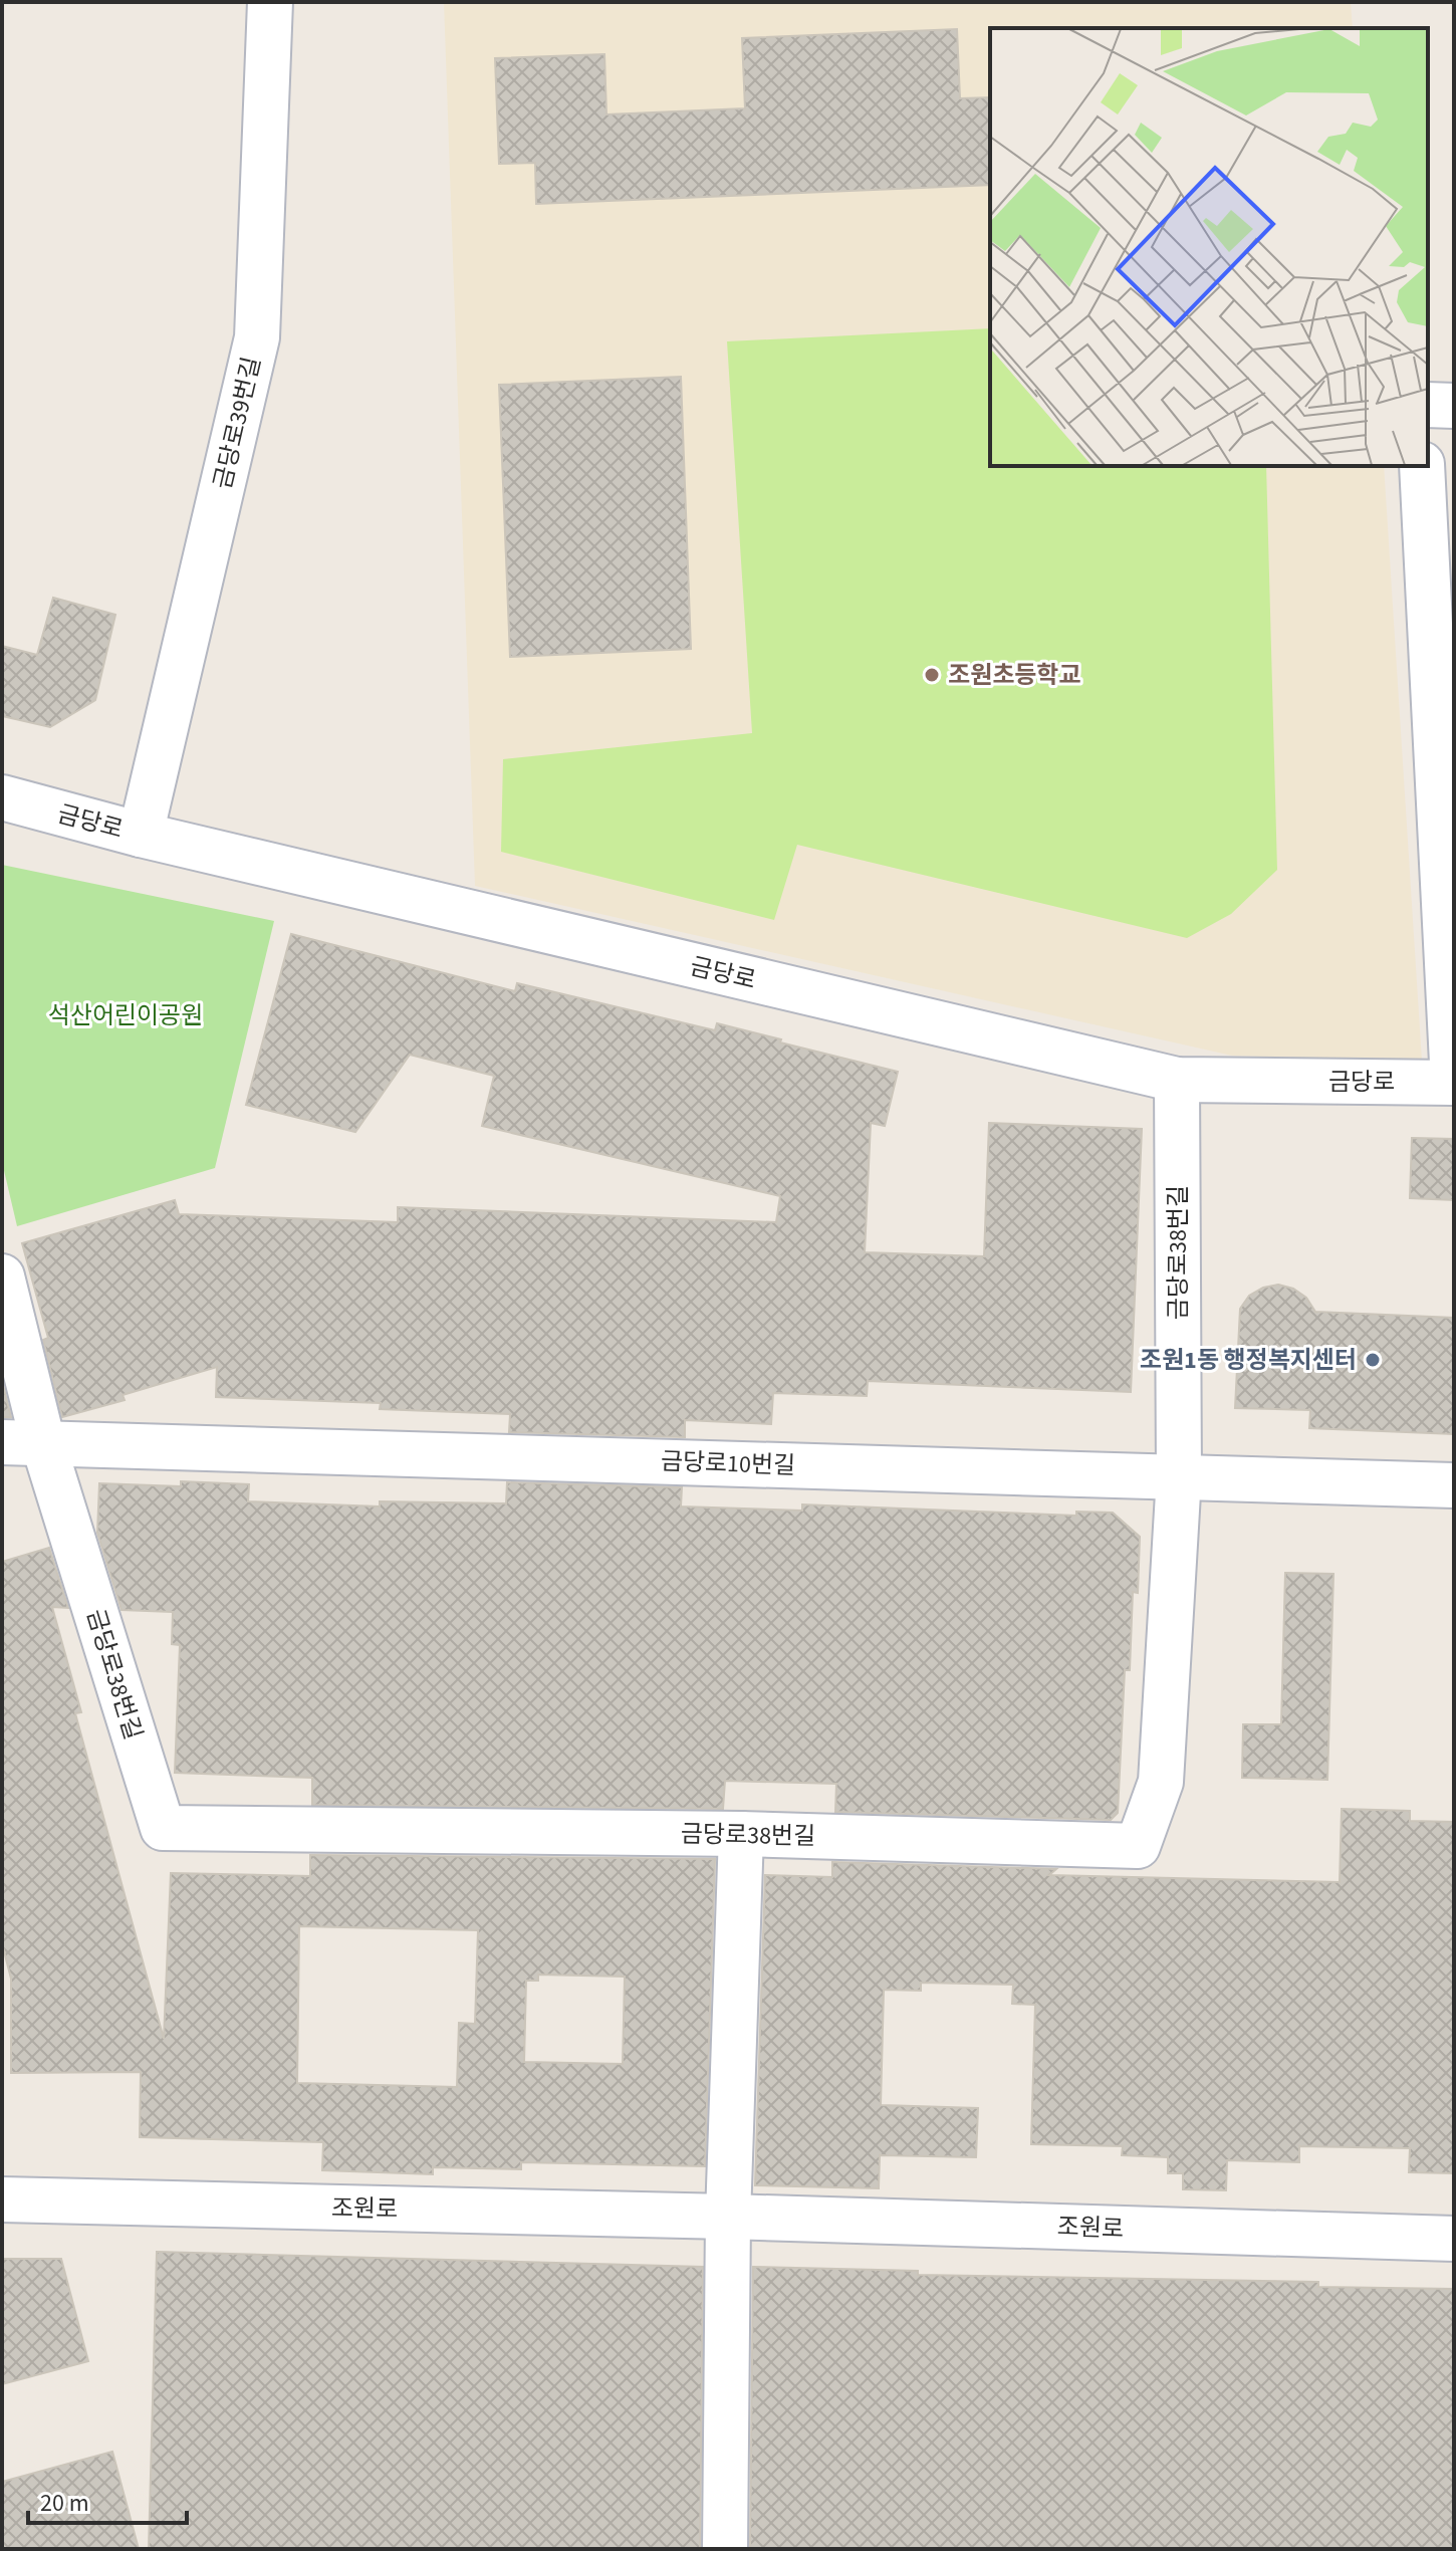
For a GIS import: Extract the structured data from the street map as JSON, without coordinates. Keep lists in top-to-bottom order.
{
  "streets": {
    "street": [
      "금당로39번길",
      "금당로",
      "금당로38번길",
      "금당로10번길",
      "조원로"
    ]
  },
  "crossings": [
    ["금당로39번길", "금당로"],
    ["금당로", "금당로38번길"],
    ["금당로38번길", "금당로10번길"]
  ],
  "parks": ["석산어린이공원"],
  "places": ["조원초등학교", "조원1동 행정복지센터"],
  "scale_bar": "20 m"
}
